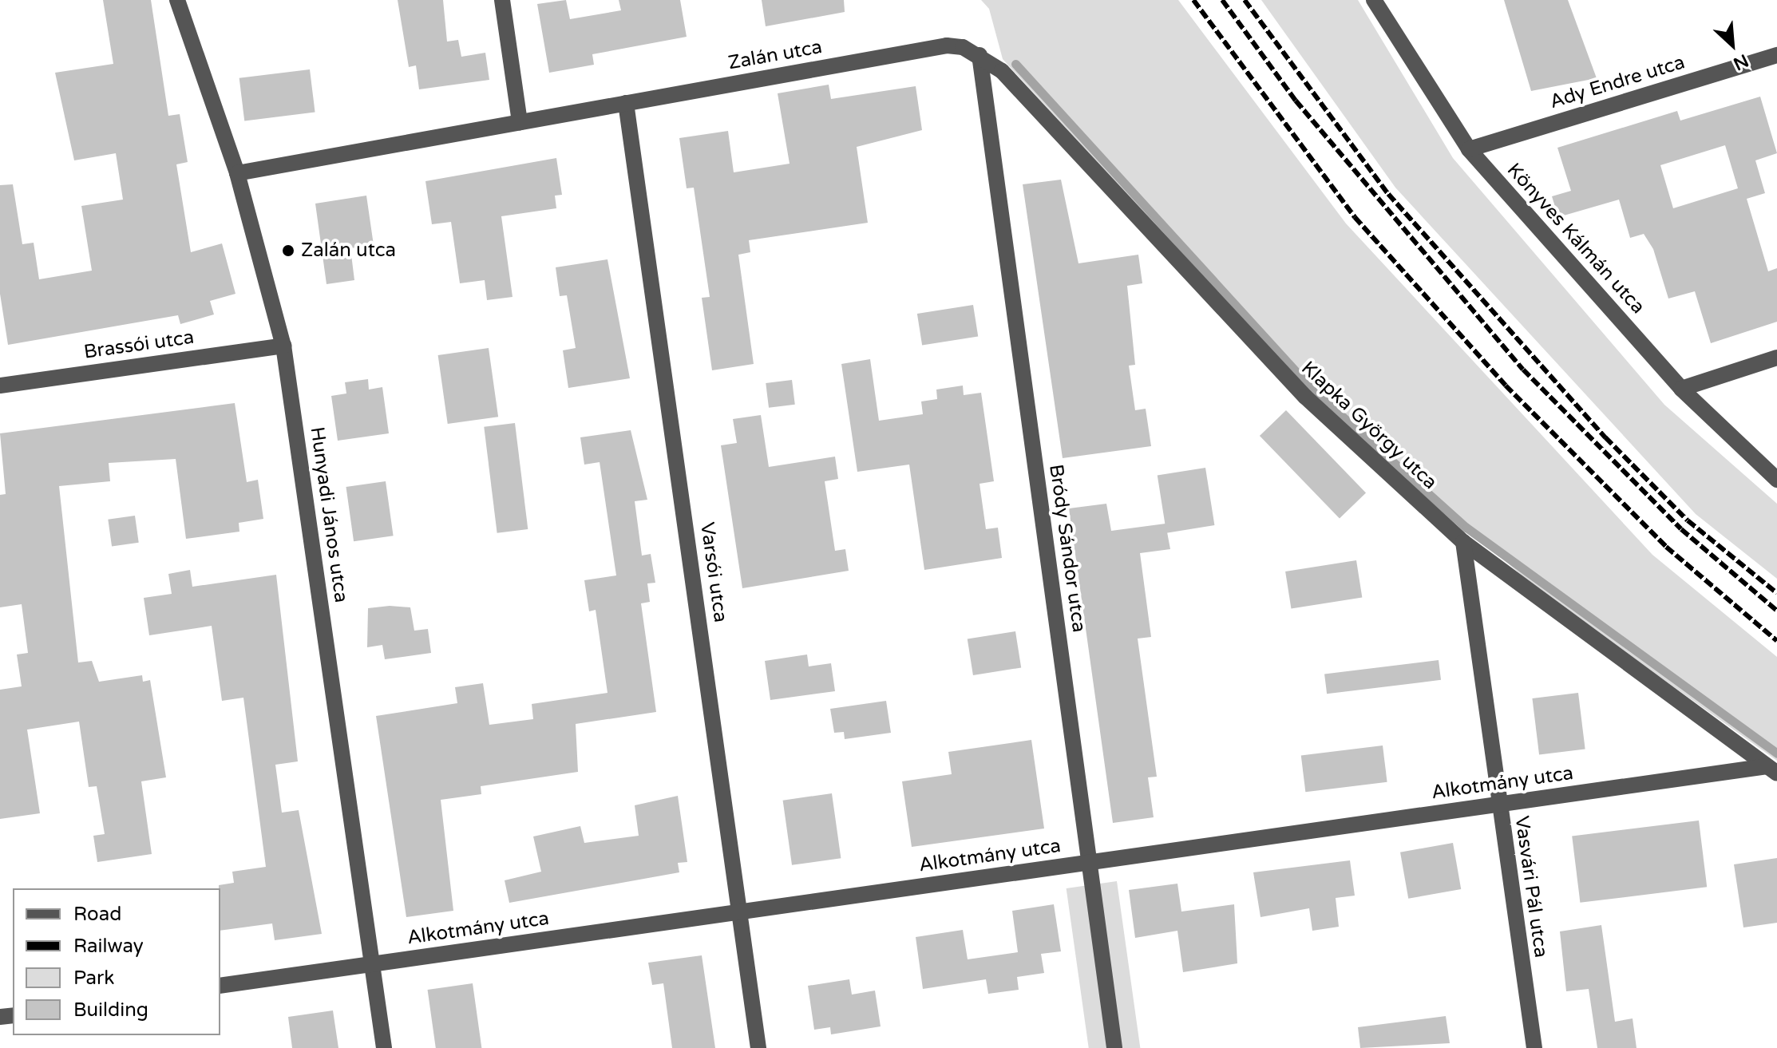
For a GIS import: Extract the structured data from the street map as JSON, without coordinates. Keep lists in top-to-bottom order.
{
  "streets": {
    "street": [
      "Zalán utca",
      "Ady Endre utca",
      "Könyves Kálmán utca",
      "Brassói utca",
      "Klapka György utca",
      "Hunyadi János utca",
      "Bródy Sándor utca",
      "Varsói utca",
      "Alkotmány utca",
      "Vasvári Pál utca"
    ]
  },
  "crossings": [
    ["Zalán utca", "Klapka György utca"],
    ["Zalán utca", "Hunyadi János utca"],
    ["Zalán utca", "Bródy Sándor utca"],
    ["Zalán utca", "Varsói utca"],
    ["Ady Endre utca", "Könyves Kálmán utca"],
    ["Brassói utca", "Hunyadi János utca"],
    ["Klapka György utca", "Bródy Sándor utca"],
    ["Klapka György utca", "Alkotmány utca"],
    ["Klapka György utca", "Vasvári Pál utca"],
    ["Hunyadi János utca", "Alkotmány utca"],
    ["Bródy Sándor utca", "Alkotmány utca"],
    ["Varsói utca", "Alkotmány utca"],
    ["Alkotmány utca", "Vasvári Pál utca"]
  ],
  "places": ["Zalán utca"],
  "legend": [
    "Road",
    "Railway",
    "Park",
    "Building"
  ],
  "north": "bottom right"
}
